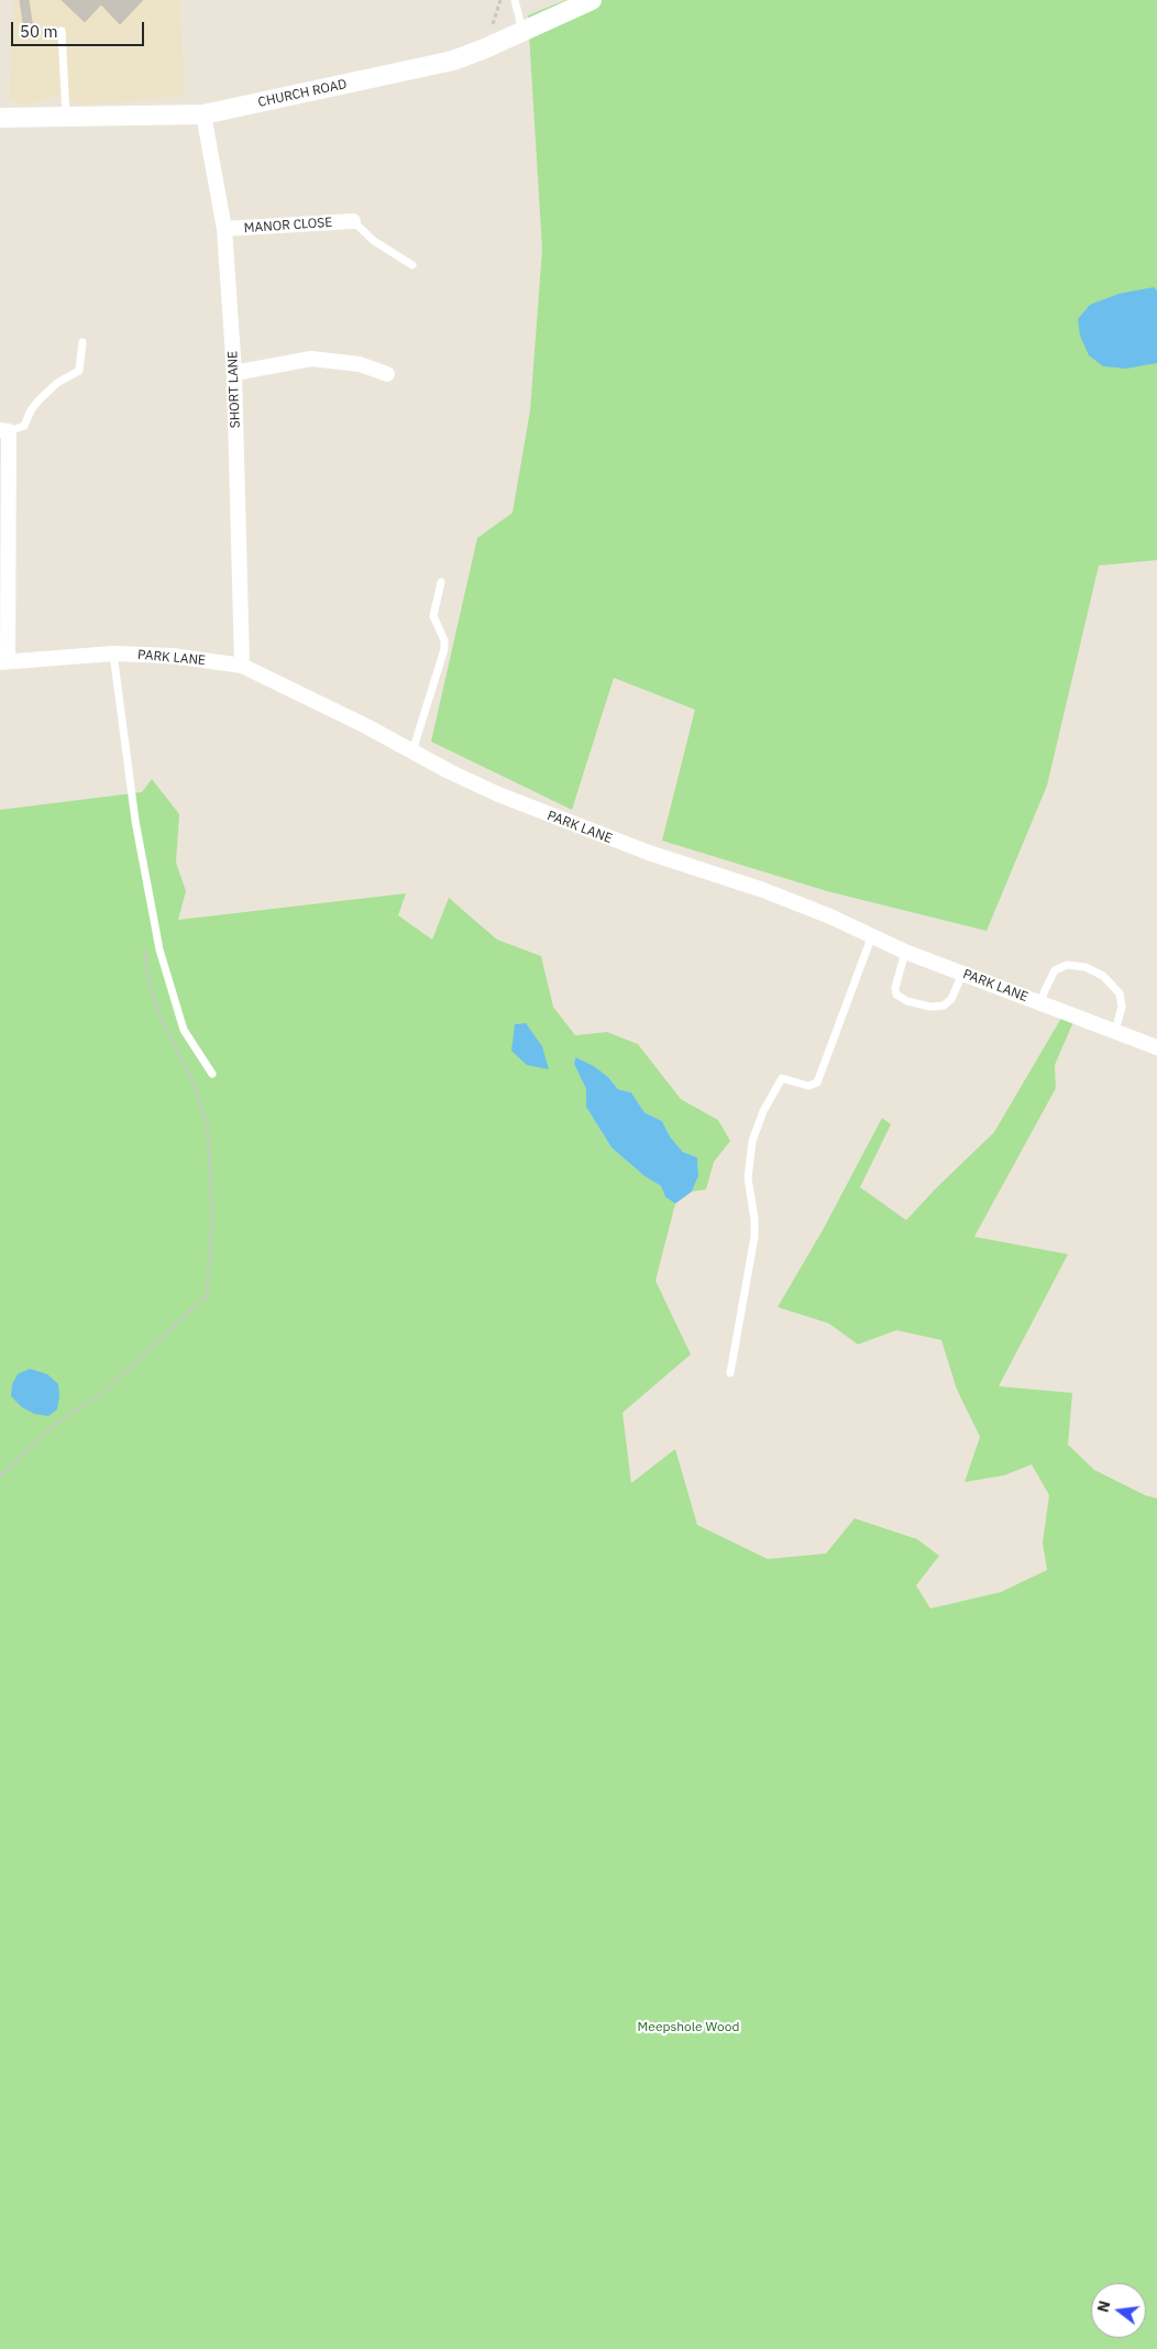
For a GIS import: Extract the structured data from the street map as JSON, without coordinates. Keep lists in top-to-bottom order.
{
  "streets": {
    "street": [
      "CHURCH ROAD",
      "MANOR CLOSE",
      "SHORT LANE",
      "PARK LANE"
    ]
  },
  "crossings": [
    ["CHURCH ROAD", "SHORT LANE"],
    ["MANOR CLOSE", "SHORT LANE"],
    ["SHORT LANE", "PARK LANE"]
  ],
  "parks": ["Meepshole Wood"],
  "scale_bar": "50 m",
  "north": "left"
}
